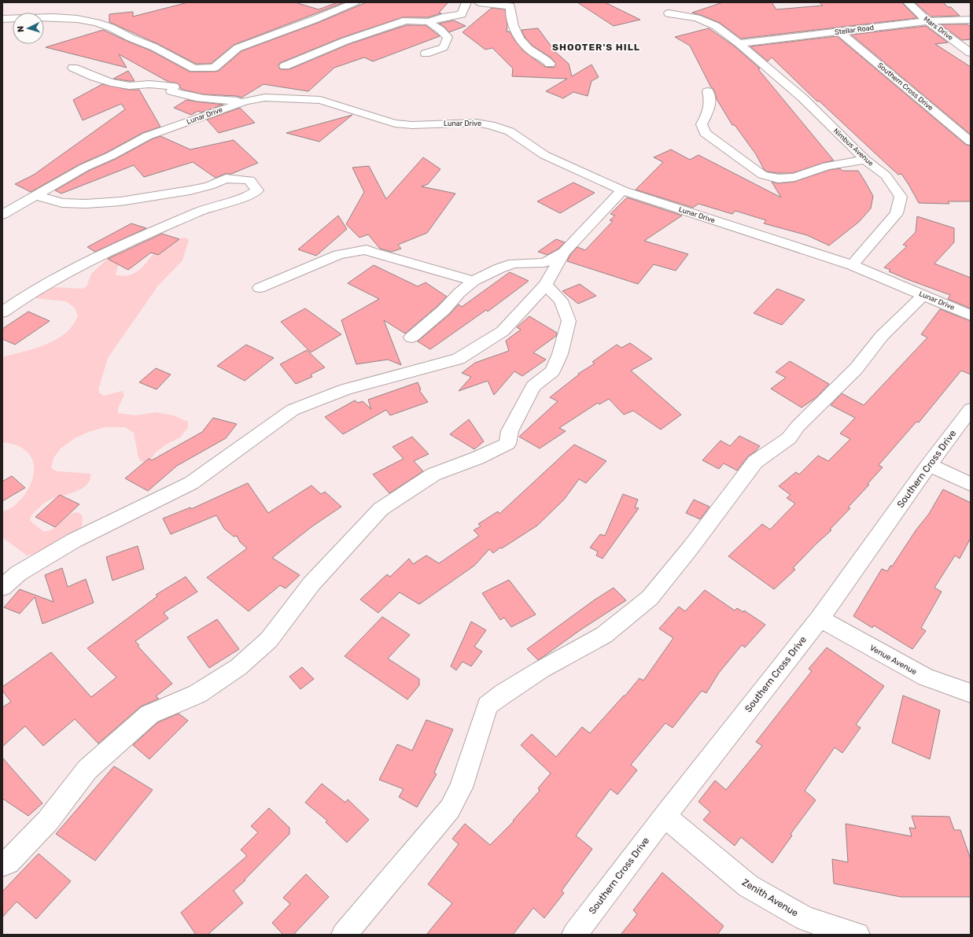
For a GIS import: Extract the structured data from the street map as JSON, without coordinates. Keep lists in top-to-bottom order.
{
  "streets": {
    "street": [
      "Mars Drive",
      "Stellar Road",
      "Southern Cross Drive",
      "Lunar Drive",
      "Nimbus Avenue",
      "Venue Avenue",
      "Zenith Avenue"
    ]
  },
  "crossings": [
    ["Mars Drive", "Stellar Road"],
    ["Stellar Road", "Southern Cross Drive"],
    ["Stellar Road", "Nimbus Avenue"],
    ["Southern Cross Drive", "Venue Avenue"],
    ["Southern Cross Drive", "Zenith Avenue"],
    ["Lunar Drive", "Nimbus Avenue"]
  ],
  "districts": ["SHOOTER'S HILL"],
  "north": "left"
}
